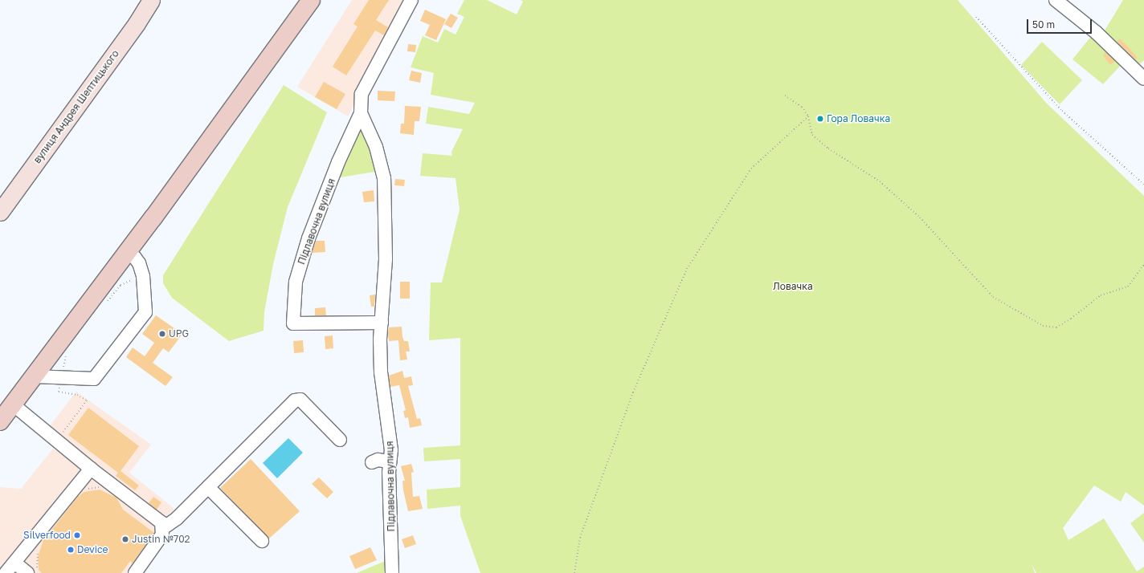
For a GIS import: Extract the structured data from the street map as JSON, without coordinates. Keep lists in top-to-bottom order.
{
  "streets": {
    "main road": ["вулиця Андрея Шептицького"],
    "street": ["Підлавочна вулиця"]
  },
  "parks": ["Ловачка"],
  "places": [
    "Гора Ловачка",
    "UPG",
    "Silverfood",
    "Justin №702",
    "Device"
  ],
  "scale_bar": "50 m"
}
